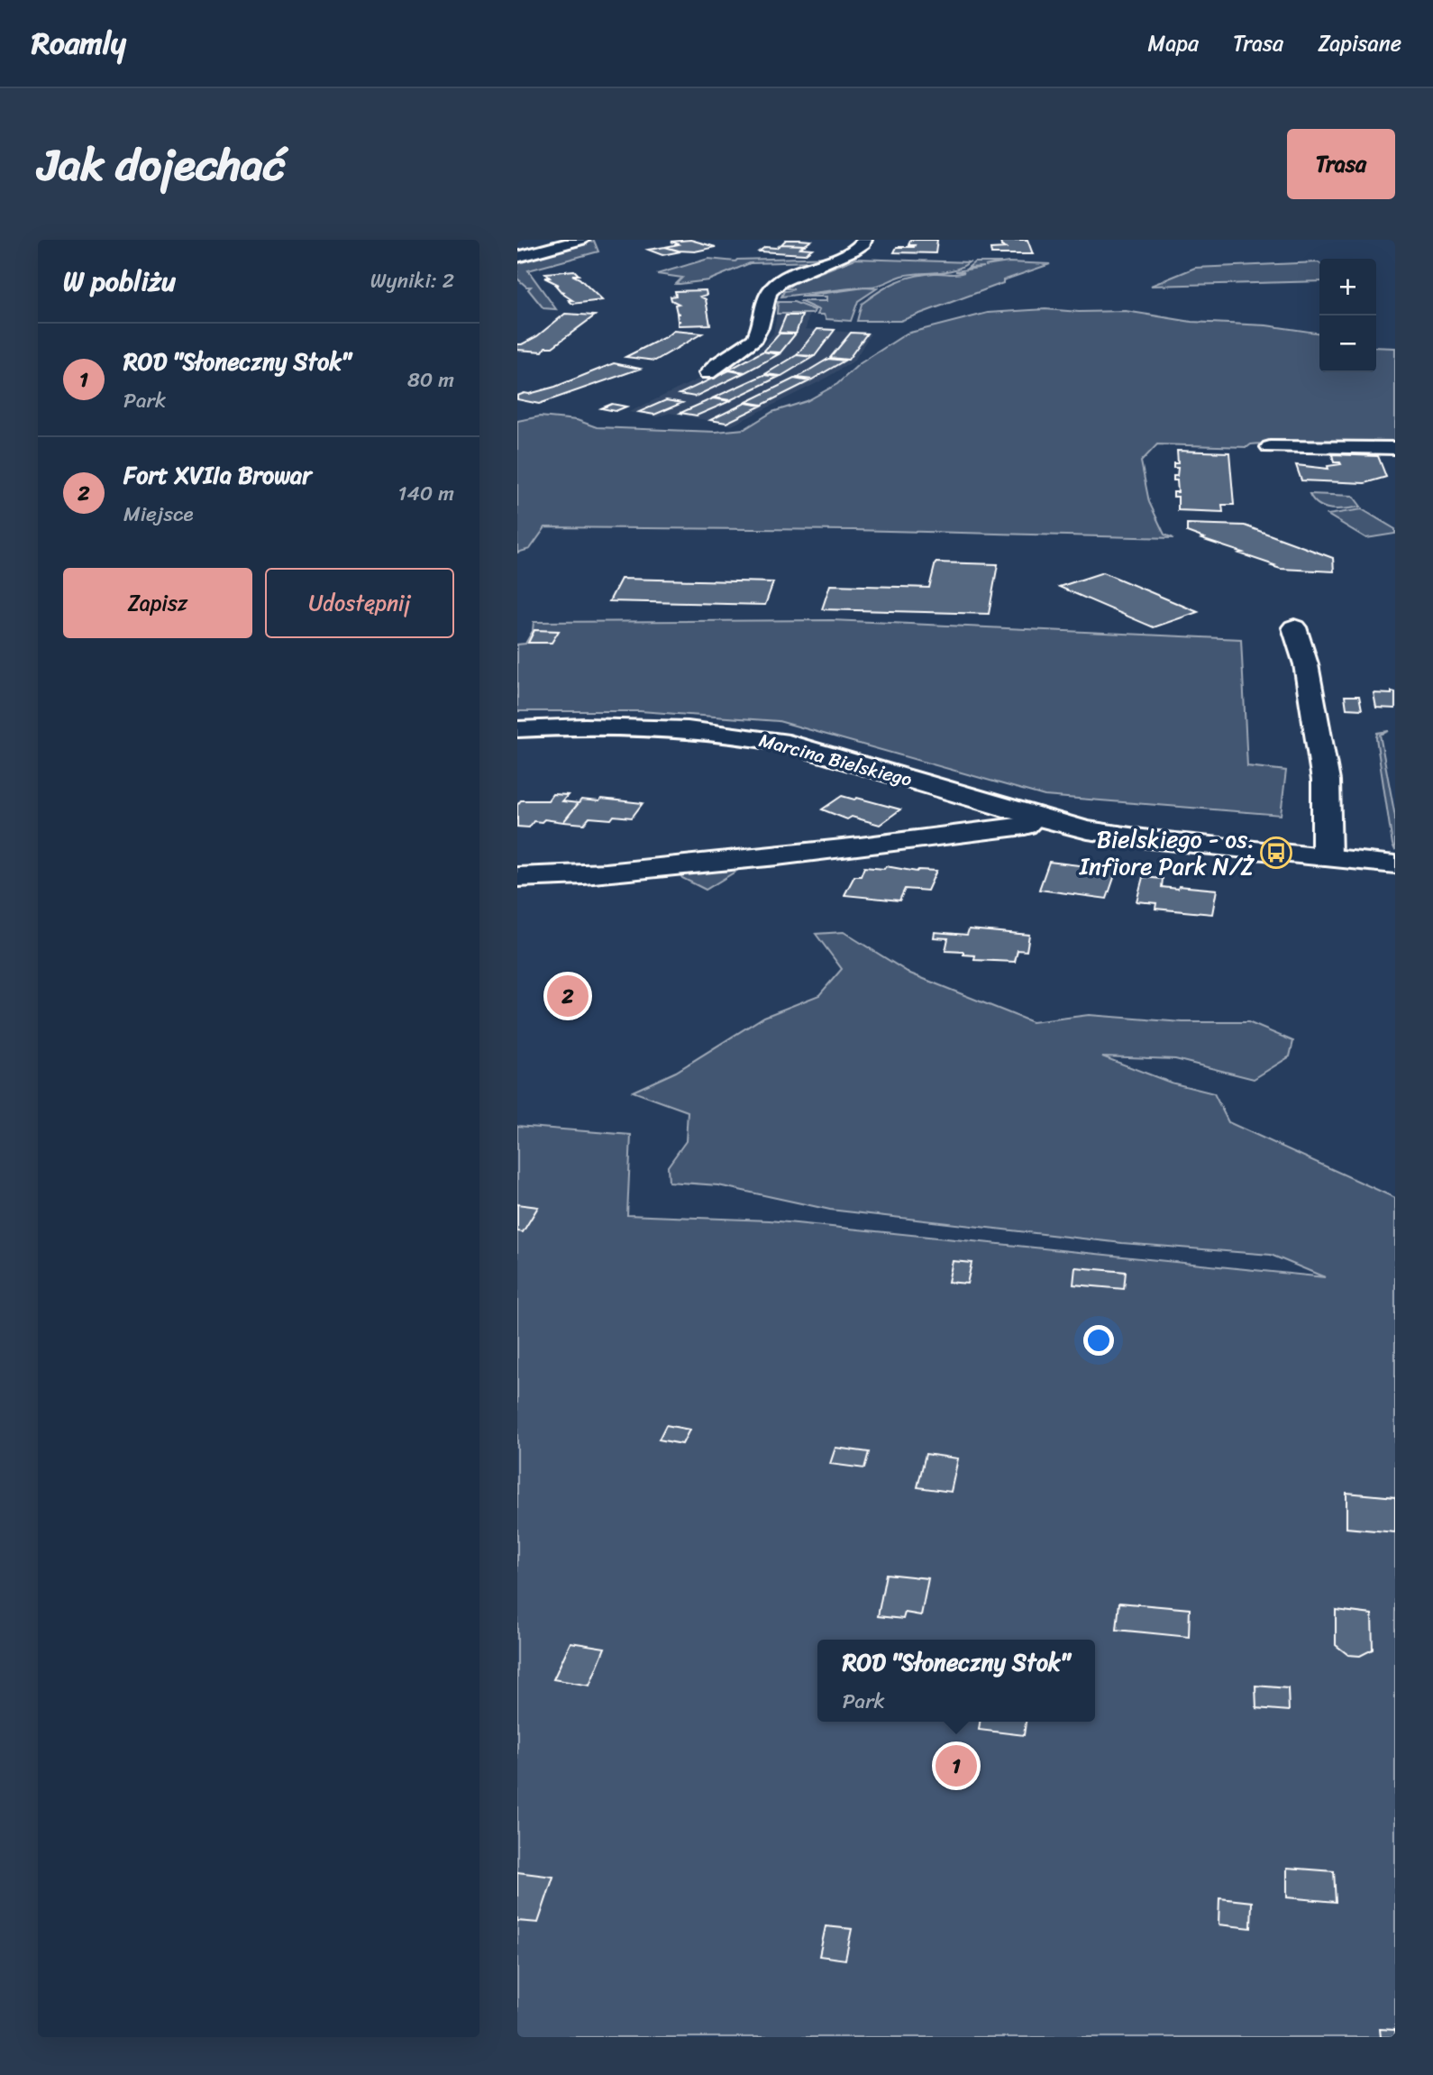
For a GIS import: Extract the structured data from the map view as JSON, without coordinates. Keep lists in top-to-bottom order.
{
  "streets": {
    "street": ["Marcina Bielskiego"]
  },
  "places": {
    "bus stop": ["Bielskiego - os. Infiore Park N/Ż"]
  },
  "page": {
    "header": "Roamly",
    "nav": ["Mapa", "Trasa", "Zapisane"],
    "title": "Jak dojechać",
    "buttons": [
      "Trasa",
      ["Zapisz", "Udostępnij"]
    ],
    "heading": ["W pobliżu", "Wyniki: 2"],
    "map_buttons": ["+", "−"],
    "list": [
      {
        "mark": "1",
        "name": "ROD \"Słoneczny Stok\"",
        "note": "Park",
        "value": "80 m"
      },
      {
        "mark": "2",
        "name": "Fort XVIIa Browar",
        "note": "Miejsce",
        "value": "140 m"
      }
    ],
    "pins": ["2", "1"],
    "popup": ["ROD \"Słoneczny Stok\"", "Park"]
  }
}
